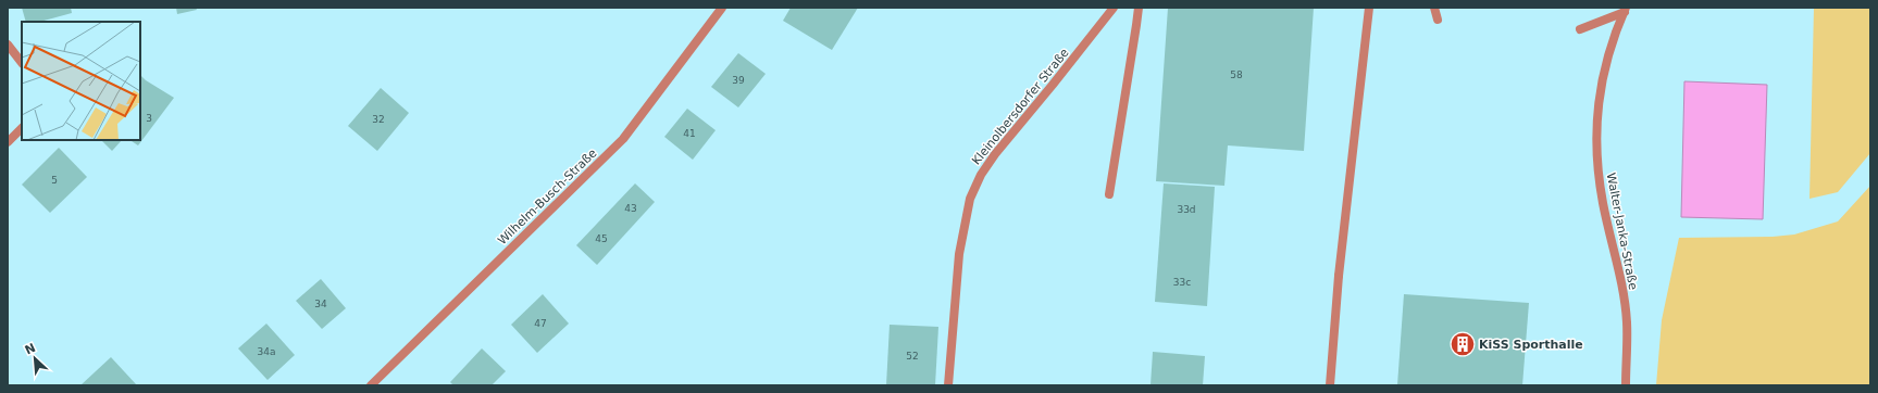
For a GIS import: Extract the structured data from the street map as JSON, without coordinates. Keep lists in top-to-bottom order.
{
  "streets": {
    "street": ["Kleinolbersdorfer Straße", "Wilhelm-Busch-Straße", "Walter-Janka-Straße"]
  },
  "places": {
    "building": ["KiSS Sporthalle"]
  },
  "house_numbers": [
    "58",
    "39",
    "3",
    "32",
    "41",
    "5",
    "43",
    "33d",
    "45",
    "33c",
    "34",
    "47",
    "34a",
    "52"
  ],
  "north": "top left"
}
